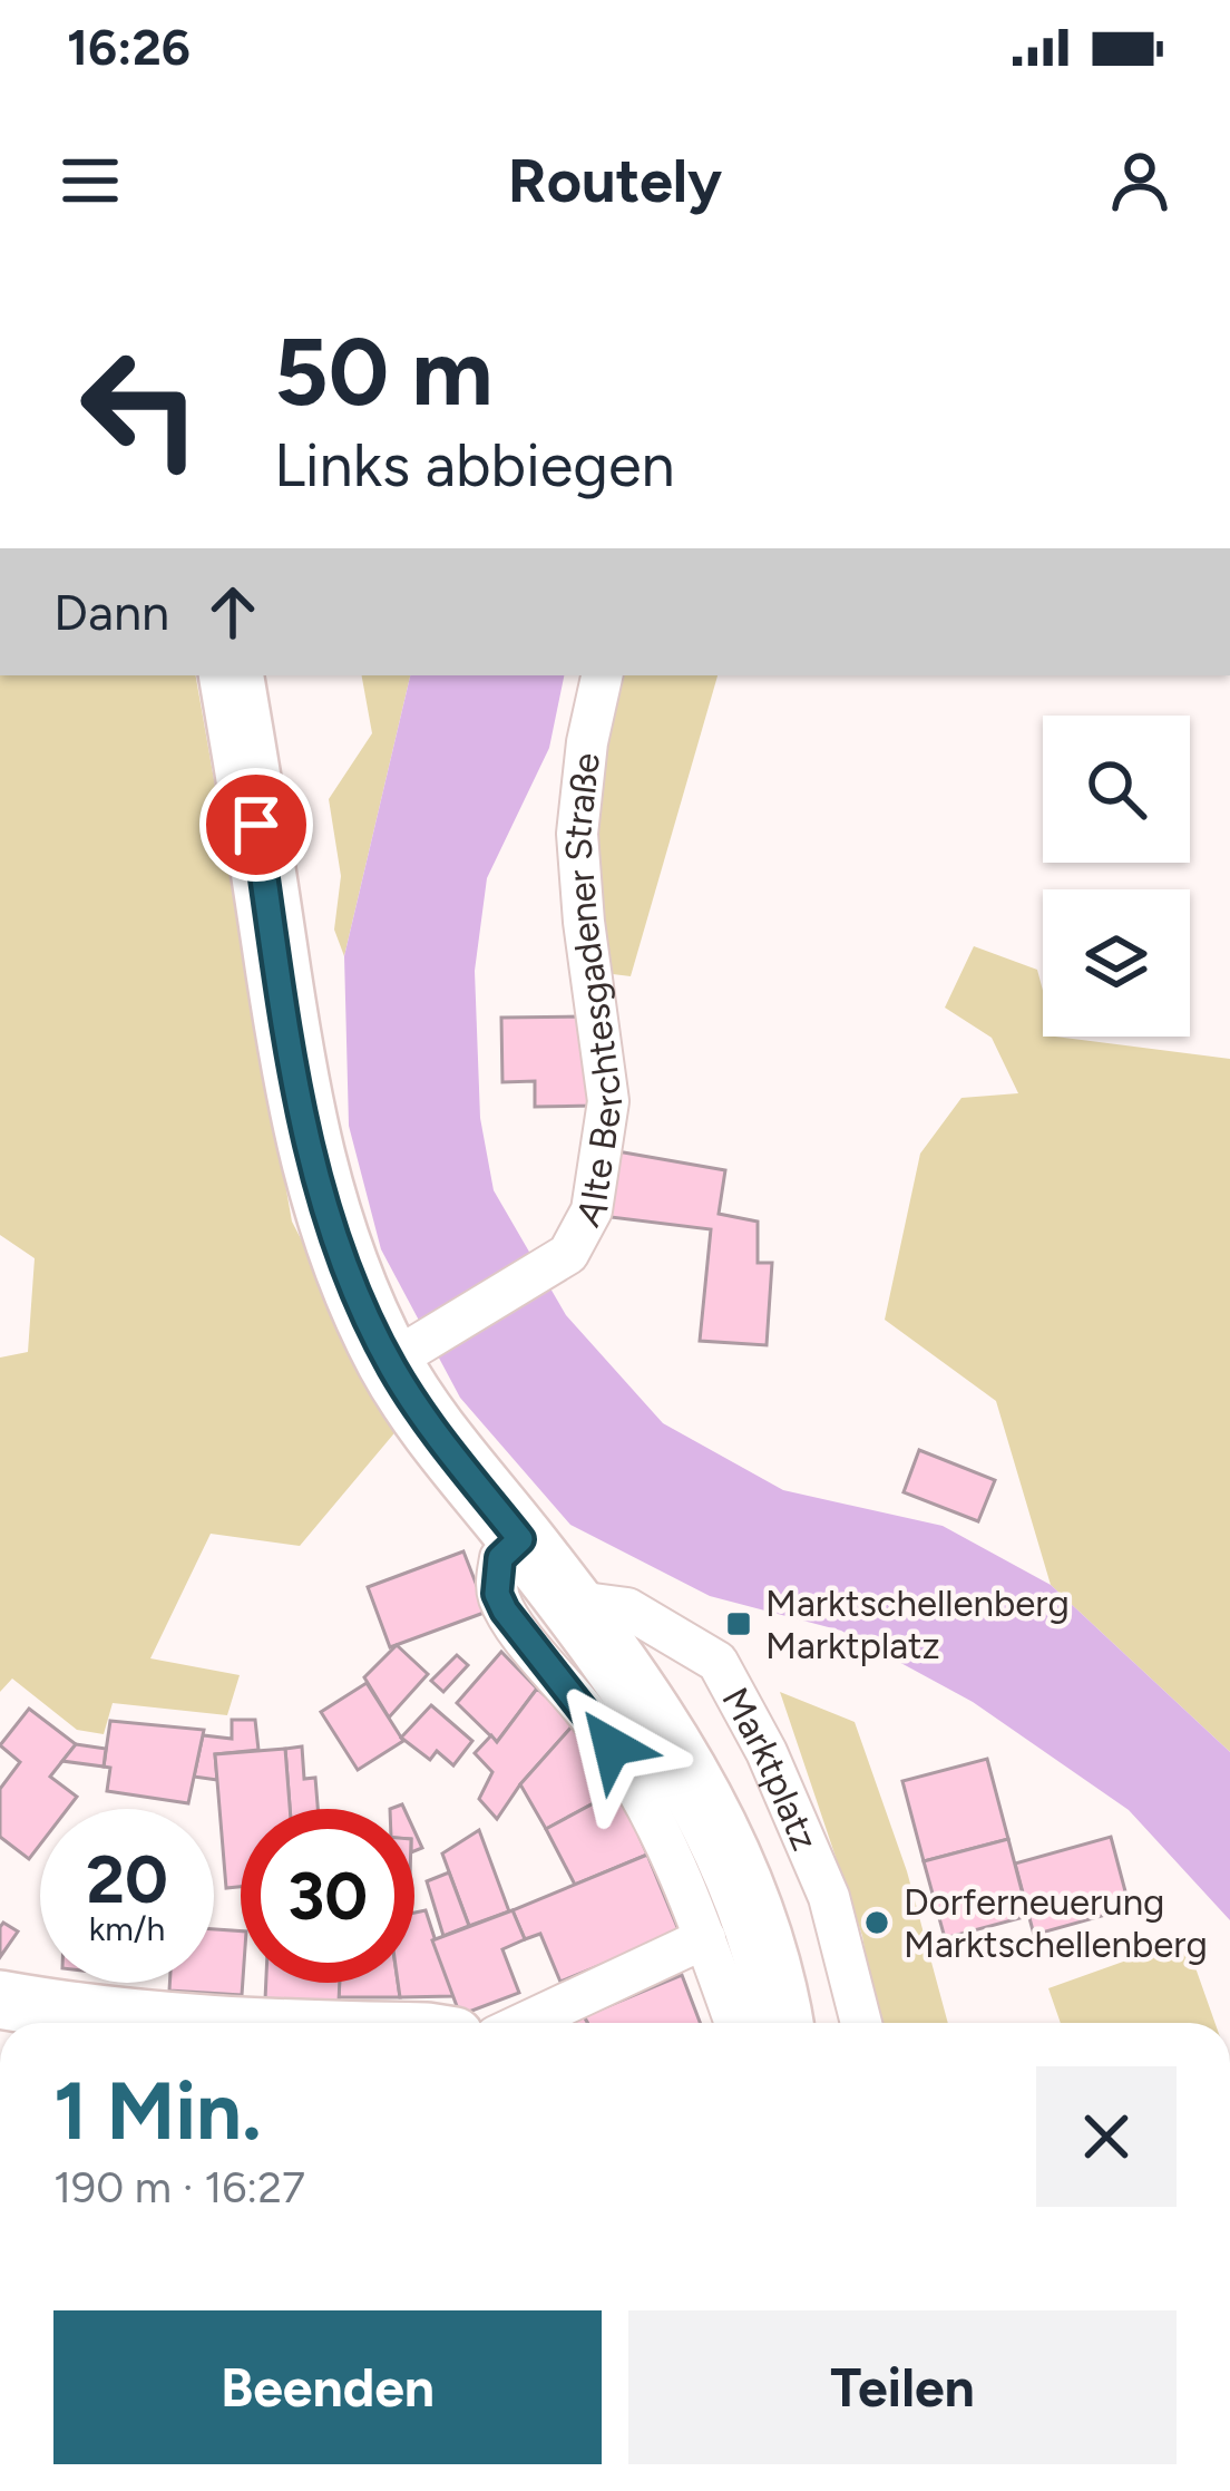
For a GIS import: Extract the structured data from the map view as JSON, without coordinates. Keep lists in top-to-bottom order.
{
  "streets": {
    "street": ["Alte Berchtesgadener Straße", "Marktplatz"]
  },
  "places": {
    "transit": ["Marktschellenberg Marktplatz"],
    "other": ["Dorferneuerung Marktschellenberg"]
  },
  "page": {
    "status": "16:26",
    "header": "Routely",
    "turn": ["50 m", "Links abbiegen"],
    "then": "Dann",
    "speed": "20 km/h",
    "limit": "30",
    "heading": ["1 Min.", "190 m · 16:27"],
    "buttons": ["Beenden", "Teilen"]
  }
}
